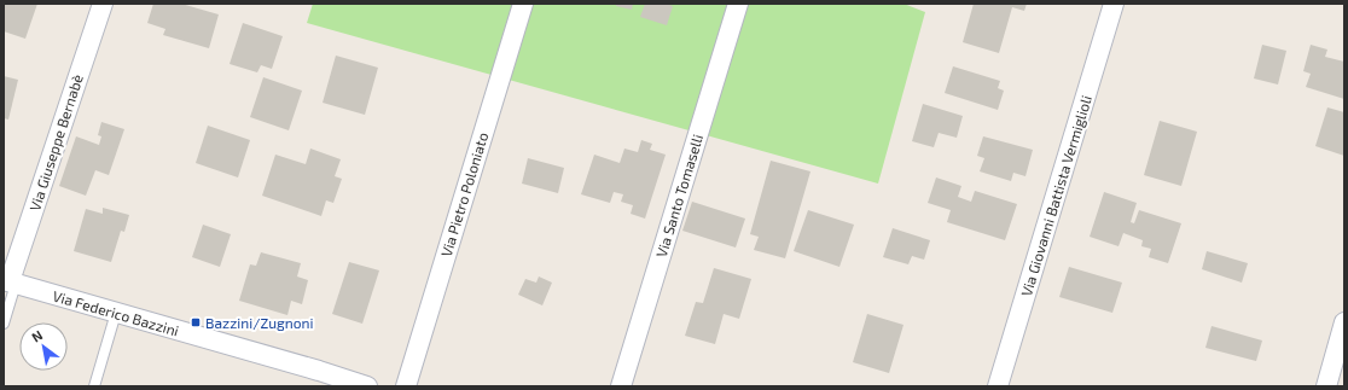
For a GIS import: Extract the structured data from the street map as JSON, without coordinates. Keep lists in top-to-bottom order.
{
  "streets": {
    "street": [
      "Via Giuseppe Bernabè",
      "Via Pietro Poloniato",
      "Via Santo Tomaselli",
      "Via Giovanni Battista Vermiglioli",
      "Via Federico Bazzini"
    ]
  },
  "crossings": [
    ["Via Giuseppe Bernabè", "Via Federico Bazzini"]
  ],
  "places": {
    "transit": ["Bazzini/Zugnoni"]
  },
  "north": "top left"
}
